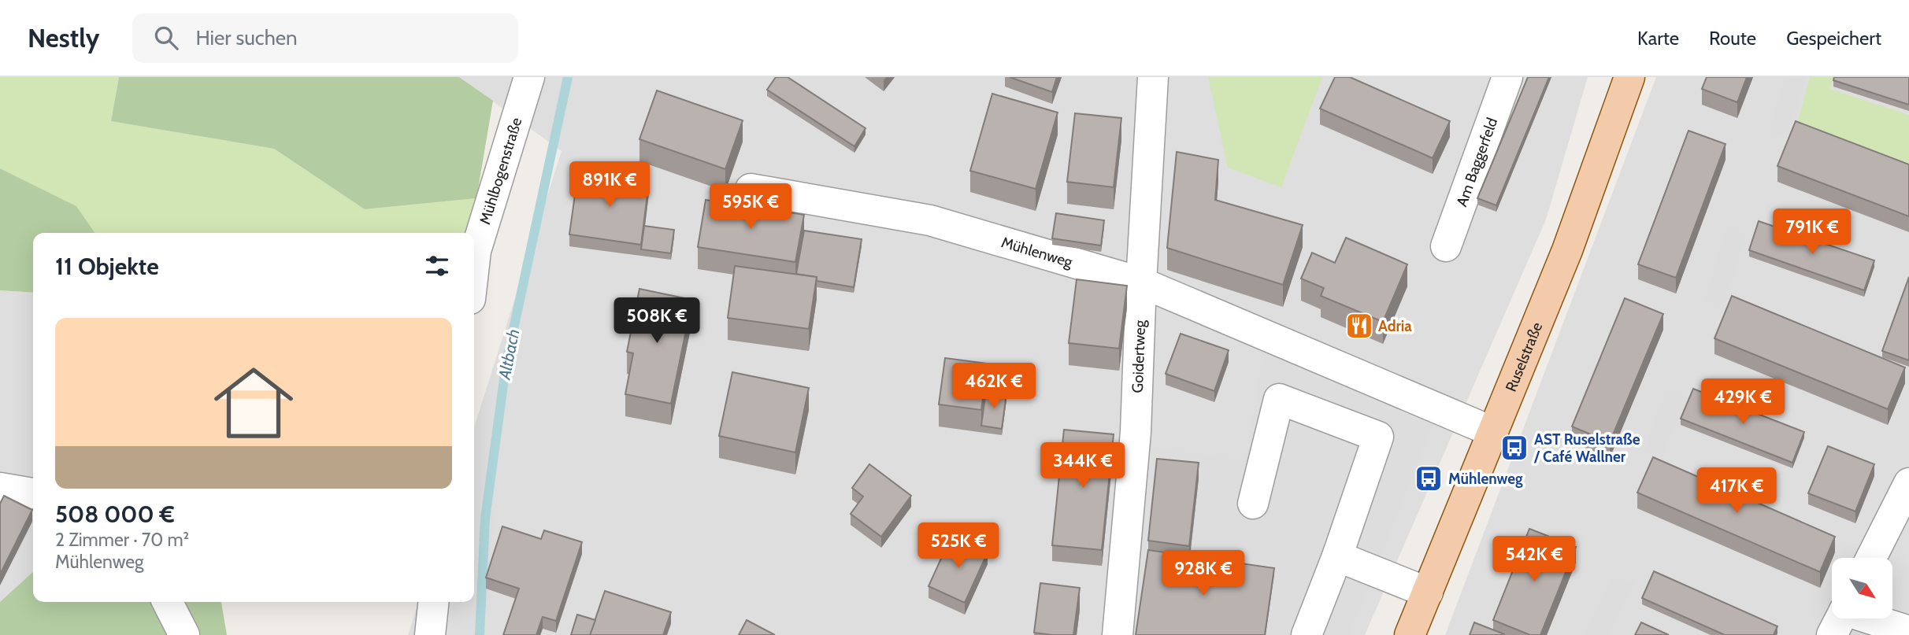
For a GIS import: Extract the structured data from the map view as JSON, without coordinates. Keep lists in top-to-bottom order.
{
  "streets": {
    "main road": ["Ruselstraße"],
    "street": [
      "Am Baggerfeld",
      "Mühlbogenstraße",
      "Mühlenweg",
      "Goidertweg"
    ]
  },
  "crossings": [
    ["Mühlenweg", "Goidertweg"],
    ["Mühlenweg", "Ruselstraße"]
  ],
  "water": ["Altbach"],
  "places": {
    "restaurant": ["Adria"],
    "bus stop": ["AST Ruselstraße / Café Wallner", "Mühlenweg"]
  },
  "north": "bottom right",
  "page": {
    "header": "Nestly",
    "search": "Hier suchen",
    "nav": ["Karte", "Route", "Gespeichert"],
    "price": [
      "891K €",
      "595K €",
      "791K €",
      "508K €",
      "462K €",
      "429K €",
      "344K €",
      "417K €",
      "525K €",
      "542K €",
      "928K €"
    ],
    "heading": "11 Objekte",
    "list": [
      {
        "name": "508 000 €",
        "note": "2 Zimmer · 70 m² · Mühlenweg"
      }
    ]
  }
}
